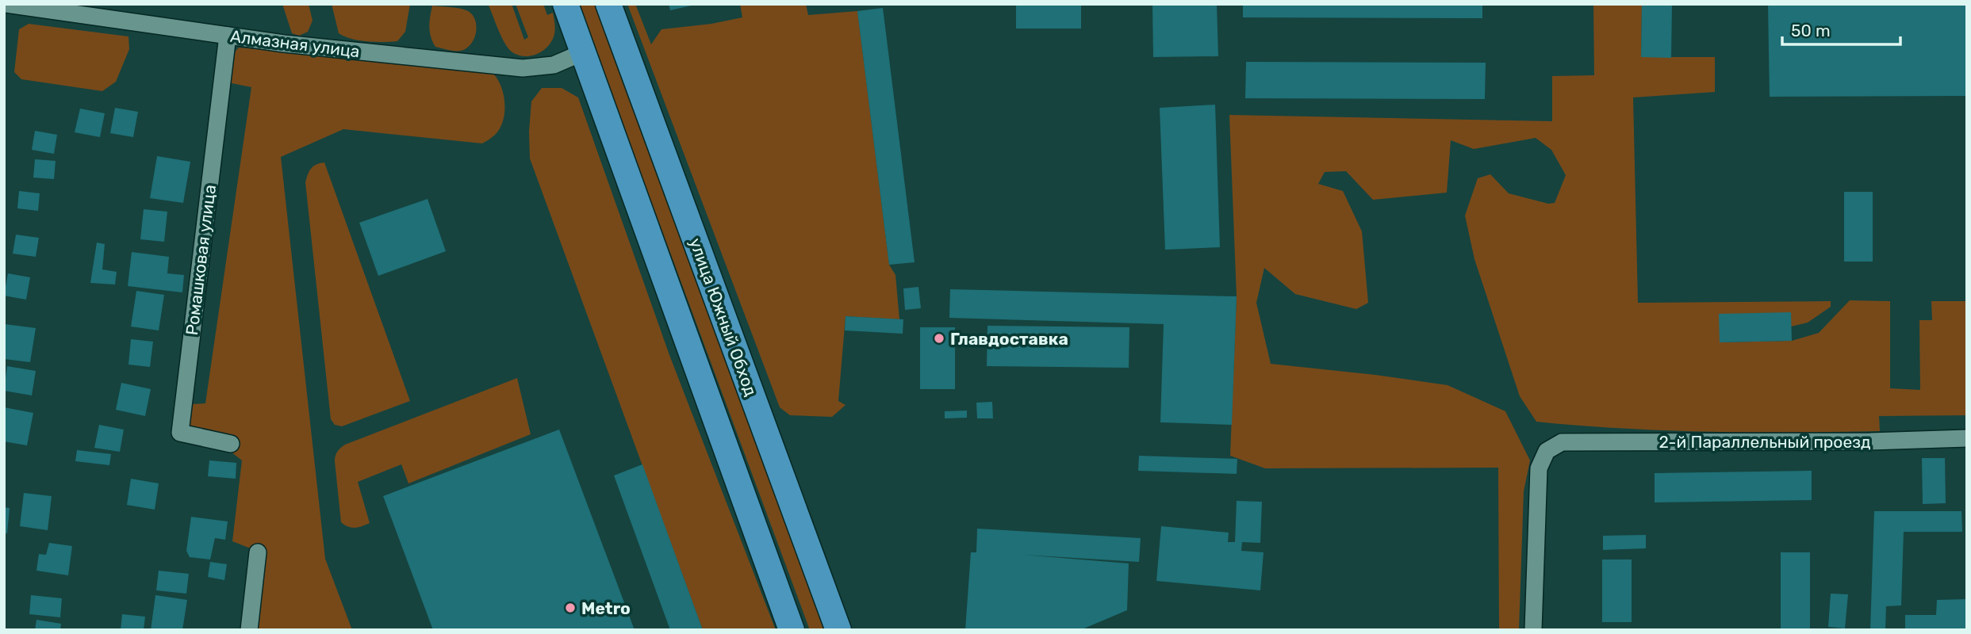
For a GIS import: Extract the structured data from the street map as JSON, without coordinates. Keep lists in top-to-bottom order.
{
  "streets": {
    "main road": ["улица Южный Обход"],
    "street": ["Алмазная улица", "Ромашковая улица", "2-й Параллельный проезд"]
  },
  "crossings": [
    ["Алмазная улица", "Ромашковая улица"]
  ],
  "places": ["Главдоставка", "Metro"],
  "scale_bar": "50 m"
}
